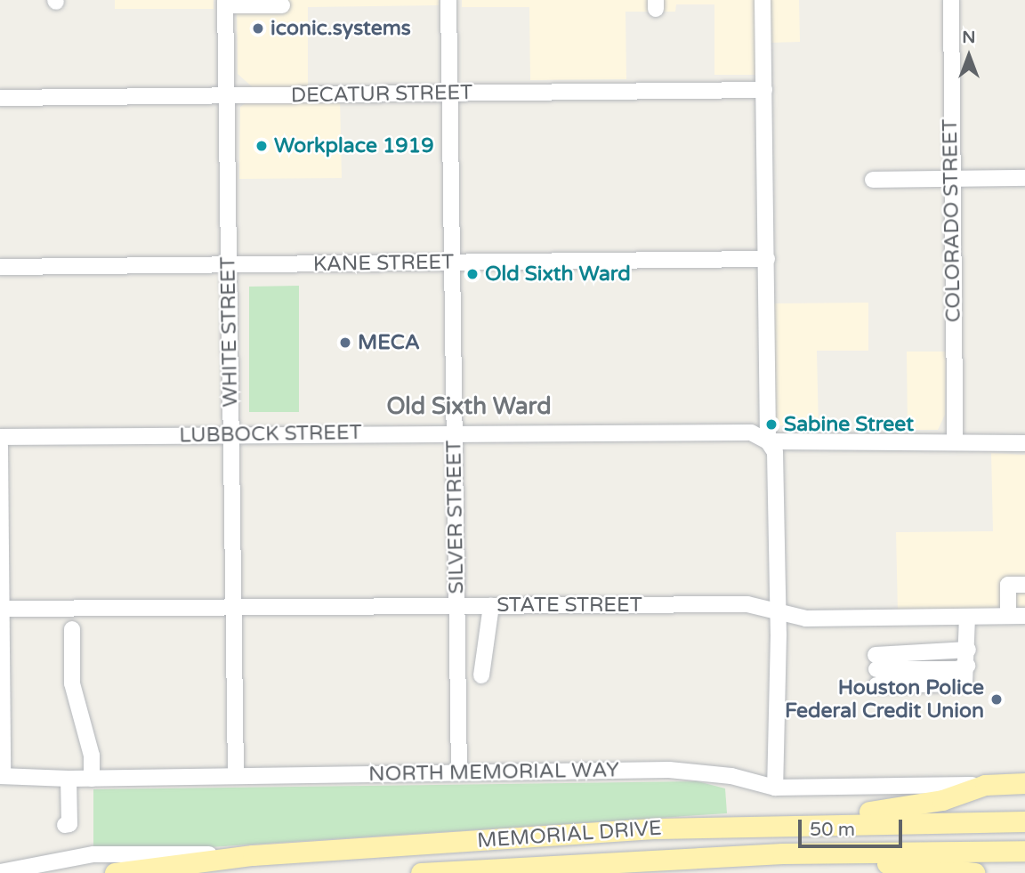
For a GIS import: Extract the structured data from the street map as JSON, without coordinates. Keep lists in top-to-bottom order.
{
  "streets": {
    "main road": ["MEMORIAL DRIVE"],
    "street": [
      "DECATUR STREET",
      "COLORADO STREET",
      "KANE STREET",
      "WHITE STREET",
      "LUBBOCK STREET",
      "SILVER STREET",
      "STATE STREET",
      "NORTH MEMORIAL WAY"
    ]
  },
  "crossings": [
    ["DECATUR STREET", "WHITE STREET"],
    ["DECATUR STREET", "SILVER STREET"],
    ["COLORADO STREET", "LUBBOCK STREET"],
    ["KANE STREET", "WHITE STREET"],
    ["KANE STREET", "SILVER STREET"],
    ["WHITE STREET", "LUBBOCK STREET"],
    ["WHITE STREET", "STATE STREET"],
    ["WHITE STREET", "NORTH MEMORIAL WAY"],
    ["LUBBOCK STREET", "SILVER STREET"],
    ["SILVER STREET", "STATE STREET"],
    ["SILVER STREET", "NORTH MEMORIAL WAY"]
  ],
  "districts": ["Old Sixth Ward"],
  "places": [
    "iconic.systems",
    "Workplace 1919",
    "Old Sixth Ward",
    "MECA",
    "Sabine Street",
    "Houston Police Federal Credit Union"
  ],
  "scale_bar": "50 m",
  "north": "top"
}
